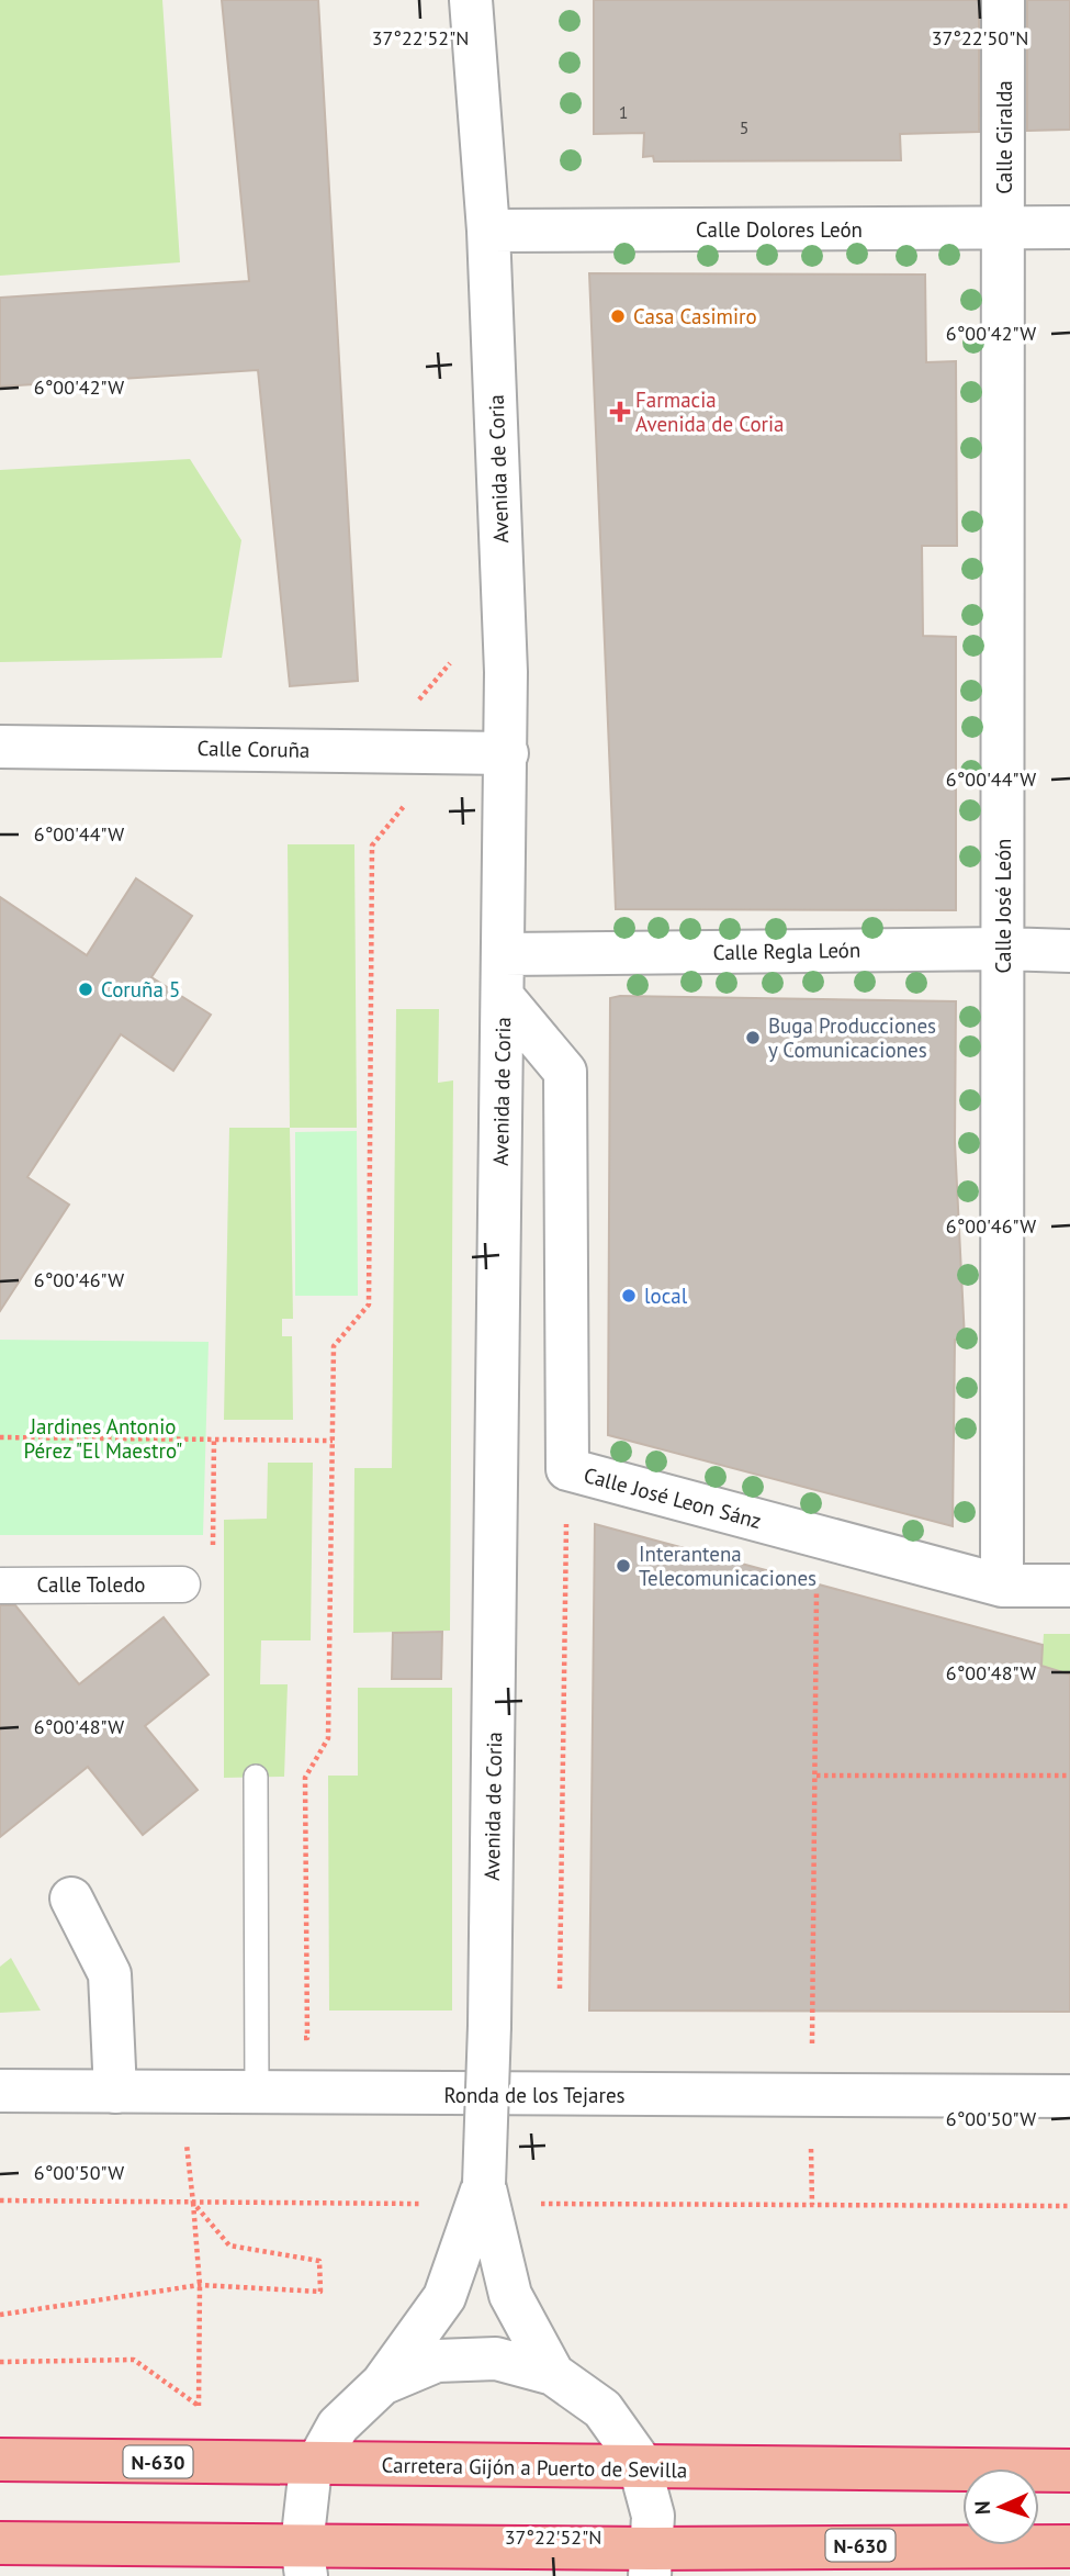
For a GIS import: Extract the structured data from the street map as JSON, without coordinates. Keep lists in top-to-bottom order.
{
  "streets": {
    "highway": ["N-630", "Carretera Gijón a Puerto de Sevilla"],
    "street": [
      "Calle Giralda",
      "Calle Dolores León",
      "Avenida de Coria",
      "Calle Coruña",
      "Calle José León",
      "Calle Regla León",
      "Calle José Leon Sánz",
      "Calle Toledo",
      "Ronda de los Tejares"
    ]
  },
  "crossings": [
    ["Calle Giralda", "Calle Dolores León"],
    ["Calle Giralda", "Calle José León"],
    ["Calle Dolores León", "Avenida de Coria"],
    ["Calle Dolores León", "Calle José León"],
    ["Avenida de Coria", "Calle Coruña"],
    ["Avenida de Coria", "Calle Regla León"],
    ["Calle José León", "Calle Regla León"],
    ["Calle José León", "Calle José Leon Sánz"]
  ],
  "parks": ["Jardines Antonio Pérez \"El Maestro\""],
  "places": {
    "other": [
      "Casa Casimiro",
      "Coruña 5",
      "Buga Producciones y Comunicaciones",
      "local",
      "Interantena Telecomunicaciones"
    ],
    "health": ["Farmacia Avenida de Coria"]
  },
  "house_numbers": ["1", "5"],
  "north": "left",
  "coordinates": [
    "37°22'52\"N",
    "37°22'50\"N",
    "6°00'42\"W",
    "6°00'44\"W",
    "6°00'46\"W",
    "6°00'48\"W",
    "6°00'50\"W"
  ]
}
